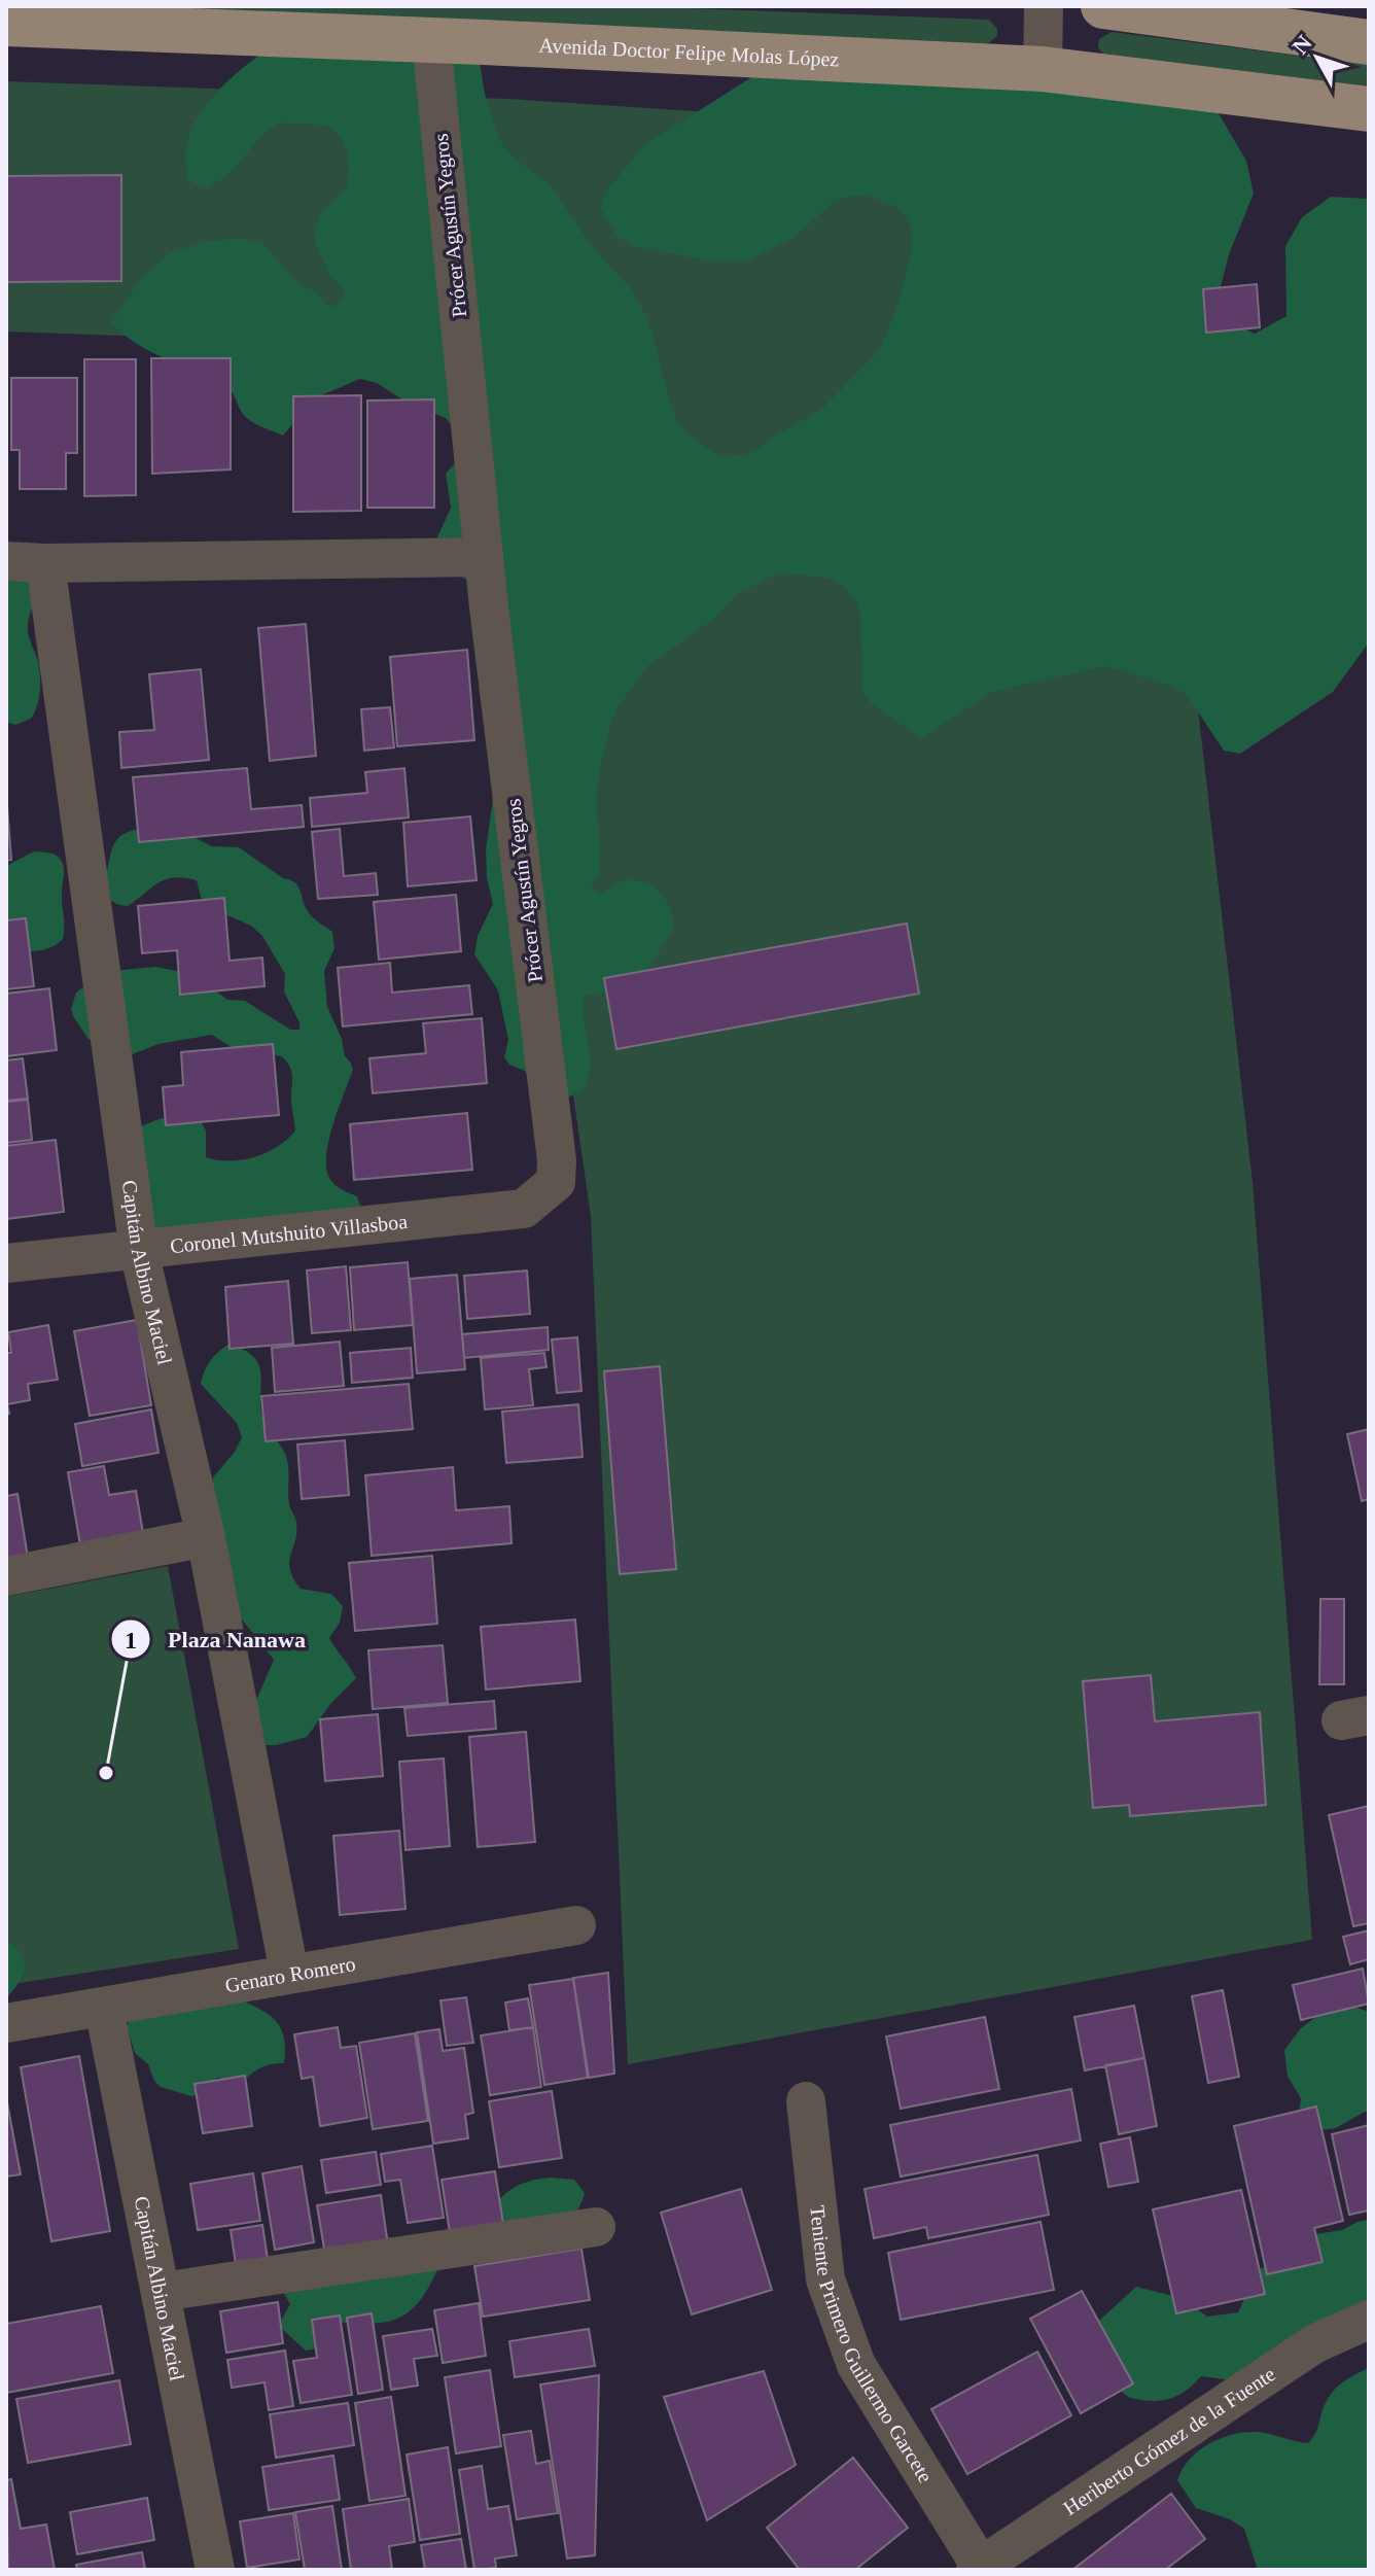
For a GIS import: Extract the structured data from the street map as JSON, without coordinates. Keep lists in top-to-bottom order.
{
  "streets": {
    "main road": ["Avenida Doctor Felipe Molas López"],
    "street": [
      "Prócer Agustín Yegros",
      "Coronel Mutshuito Villasboa",
      "Capitán Albino Maciel",
      "Genaro Romero",
      "Teniente Primero Guillermo Garcete",
      "Heriberto Gómez de la Fuente"
    ]
  },
  "crossings": [
    ["Avenida Doctor Felipe Molas López", "Prócer Agustín Yegros"],
    ["Prócer Agustín Yegros", "Coronel Mutshuito Villasboa"],
    ["Coronel Mutshuito Villasboa", "Capitán Albino Maciel"],
    ["Capitán Albino Maciel", "Genaro Romero"],
    ["Teniente Primero Guillermo Garcete", "Heriberto Gómez de la Fuente"]
  ],
  "places": ["Plaza Nanawa"],
  "north": "top left"
}
